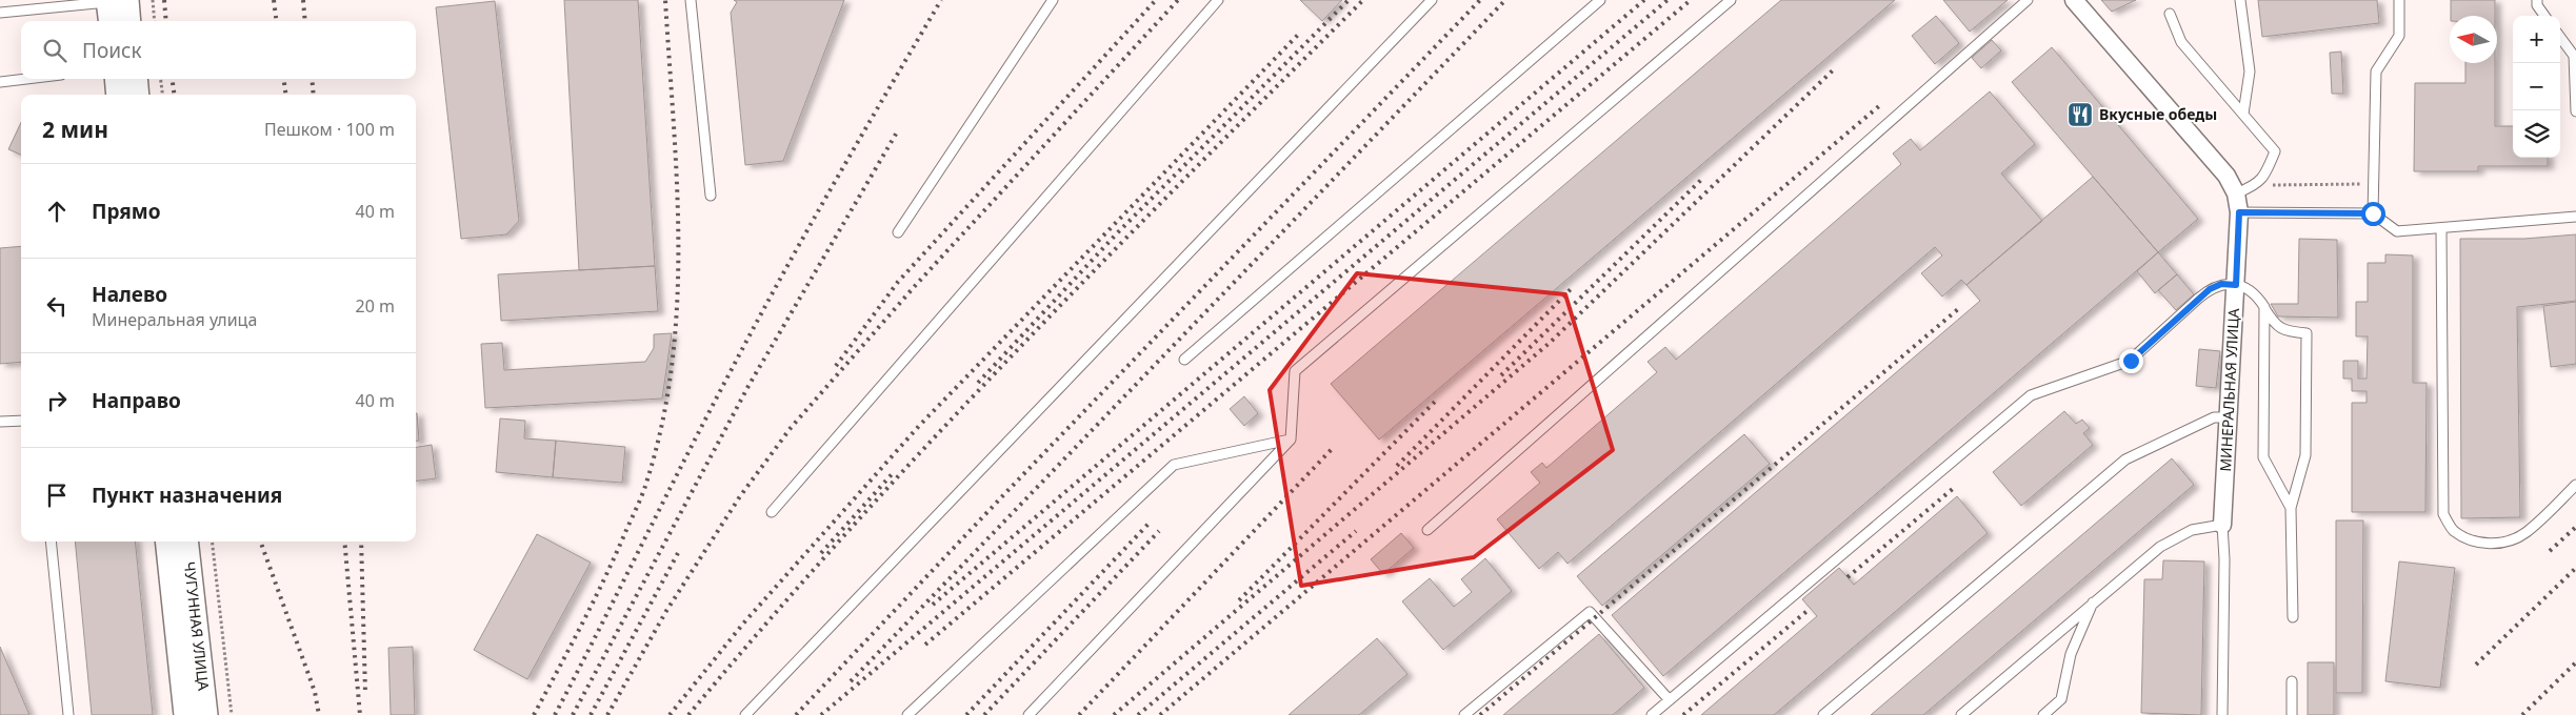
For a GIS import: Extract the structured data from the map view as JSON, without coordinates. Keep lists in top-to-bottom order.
{
  "streets": {
    "street": ["МИНЕРАЛЬНАЯ УЛИЦА", "ЧУГУННАЯ УЛИЦА"]
  },
  "places": {
    "restaurant": ["Вкусные обеды"]
  },
  "north": "left",
  "page": {
    "map_buttons": ["+", "−"],
    "search": "Поиск",
    "heading": ["2 мин", "Пешком · 100 m"],
    "list": [
      ["Прямо", "40 m"],
      ["Налево", "Минеральная улица", "20 m"],
      ["Направо", "40 m"],
      "Пункт назначения"
    ]
  }
}
